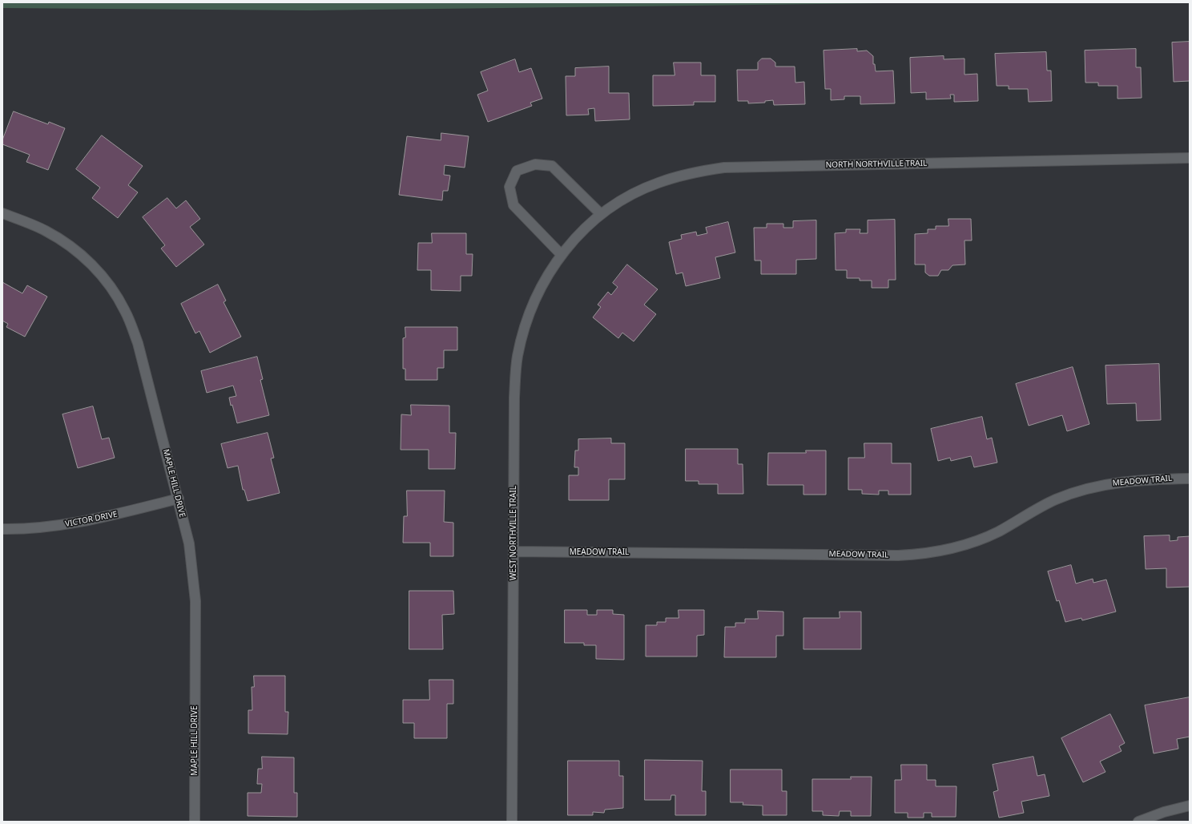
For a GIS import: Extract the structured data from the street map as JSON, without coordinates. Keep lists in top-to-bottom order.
{
  "streets": {
    "street": [
      "NORTH NORTHVILLE TRAIL",
      "MEADOW TRAIL",
      "MAPLE HILL DRIVE",
      "VICTOR DRIVE",
      "WEST NORTHVILLE TRAIL"
    ]
  },
  "crossings": [
    ["NORTH NORTHVILLE TRAIL", "WEST NORTHVILLE TRAIL"],
    ["MEADOW TRAIL", "WEST NORTHVILLE TRAIL"],
    ["MAPLE HILL DRIVE", "VICTOR DRIVE"]
  ]
}
